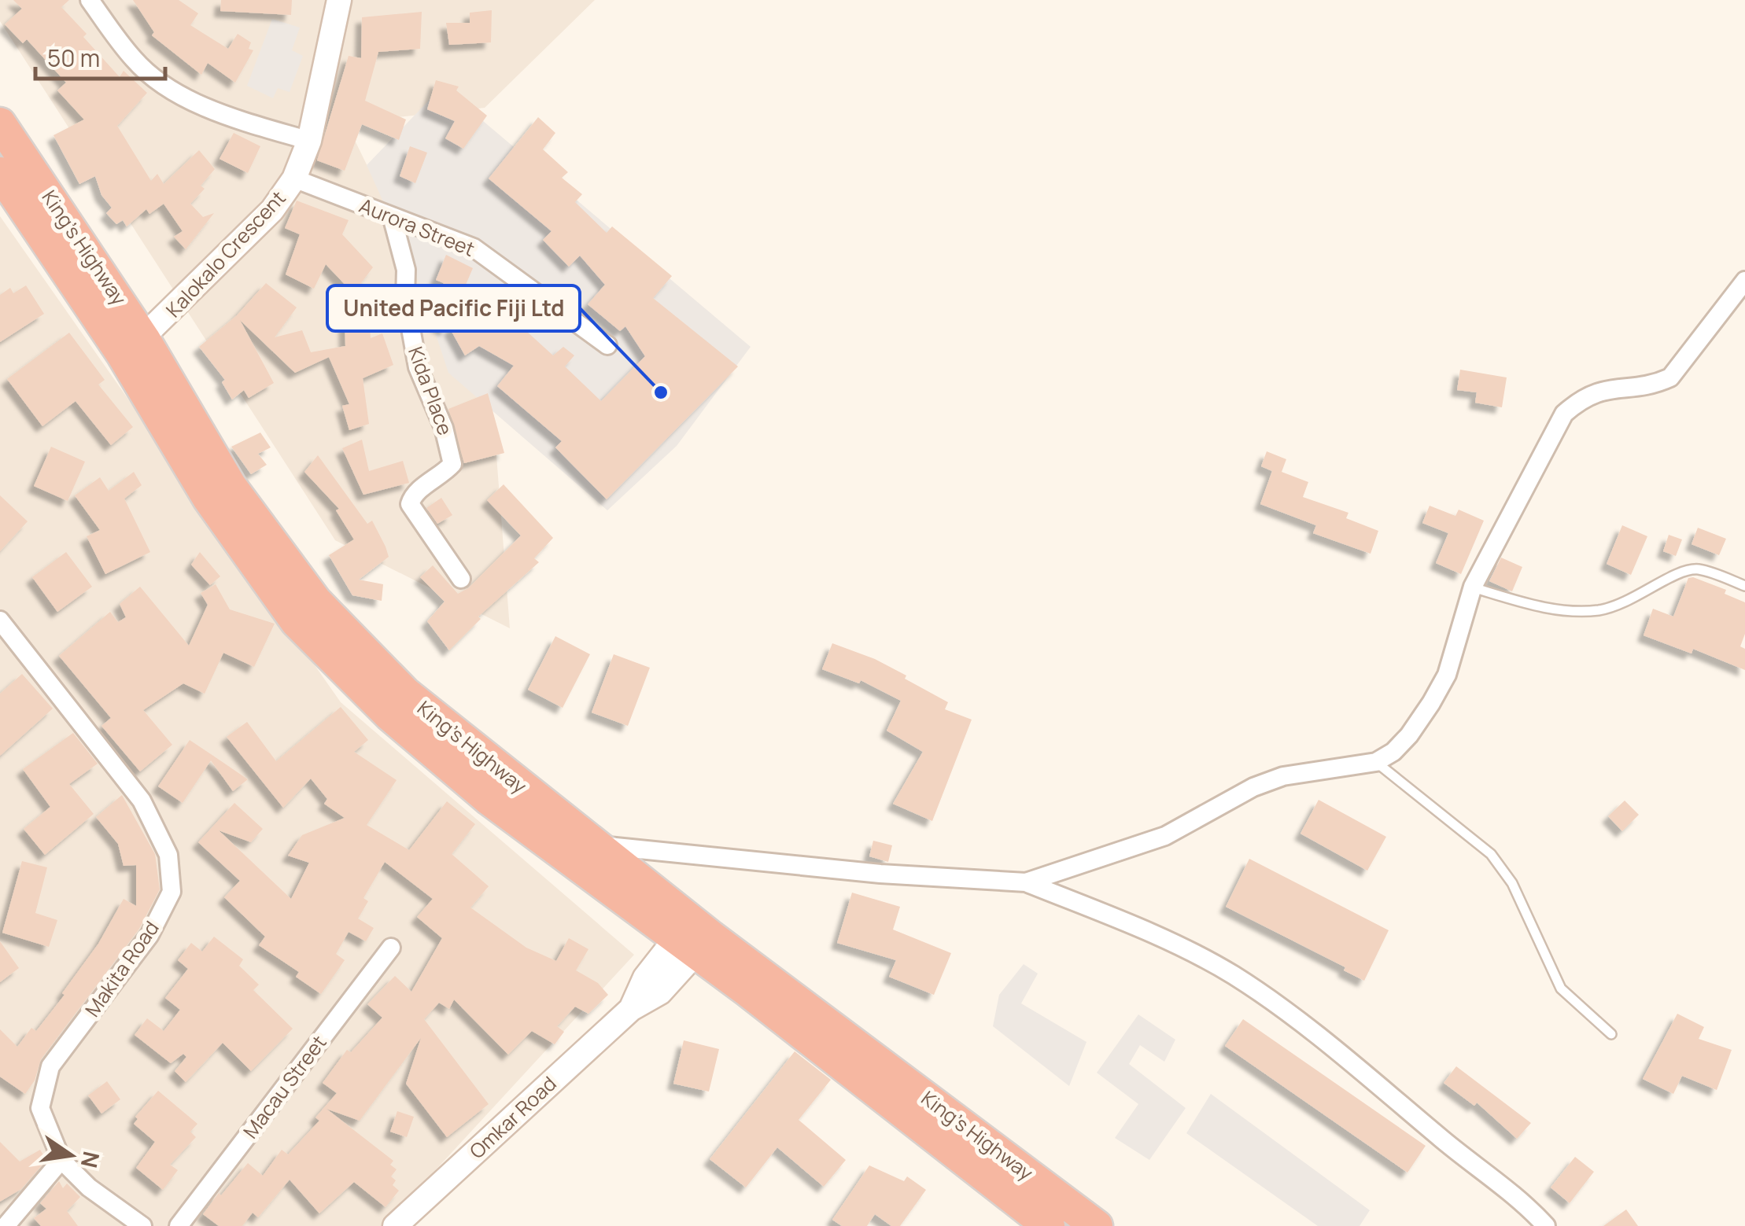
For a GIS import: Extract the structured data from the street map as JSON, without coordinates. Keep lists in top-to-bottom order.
{
  "streets": {
    "highway": ["King's Highway"],
    "street": [
      "Aurora Street",
      "Kalokalo Crescent",
      "Kida Place",
      "Makita Road",
      "Macau Street",
      "Omkar Road"
    ]
  },
  "crossings": [
    ["Aurora Street", "Kalokalo Crescent"],
    ["Aurora Street", "Kida Place"],
    ["King's Highway", "Kalokalo Crescent"],
    ["King's Highway", "Omkar Road"]
  ],
  "places": ["United Pacific Fiji Ltd"],
  "scale_bar": "50 m",
  "north": "right"
}
